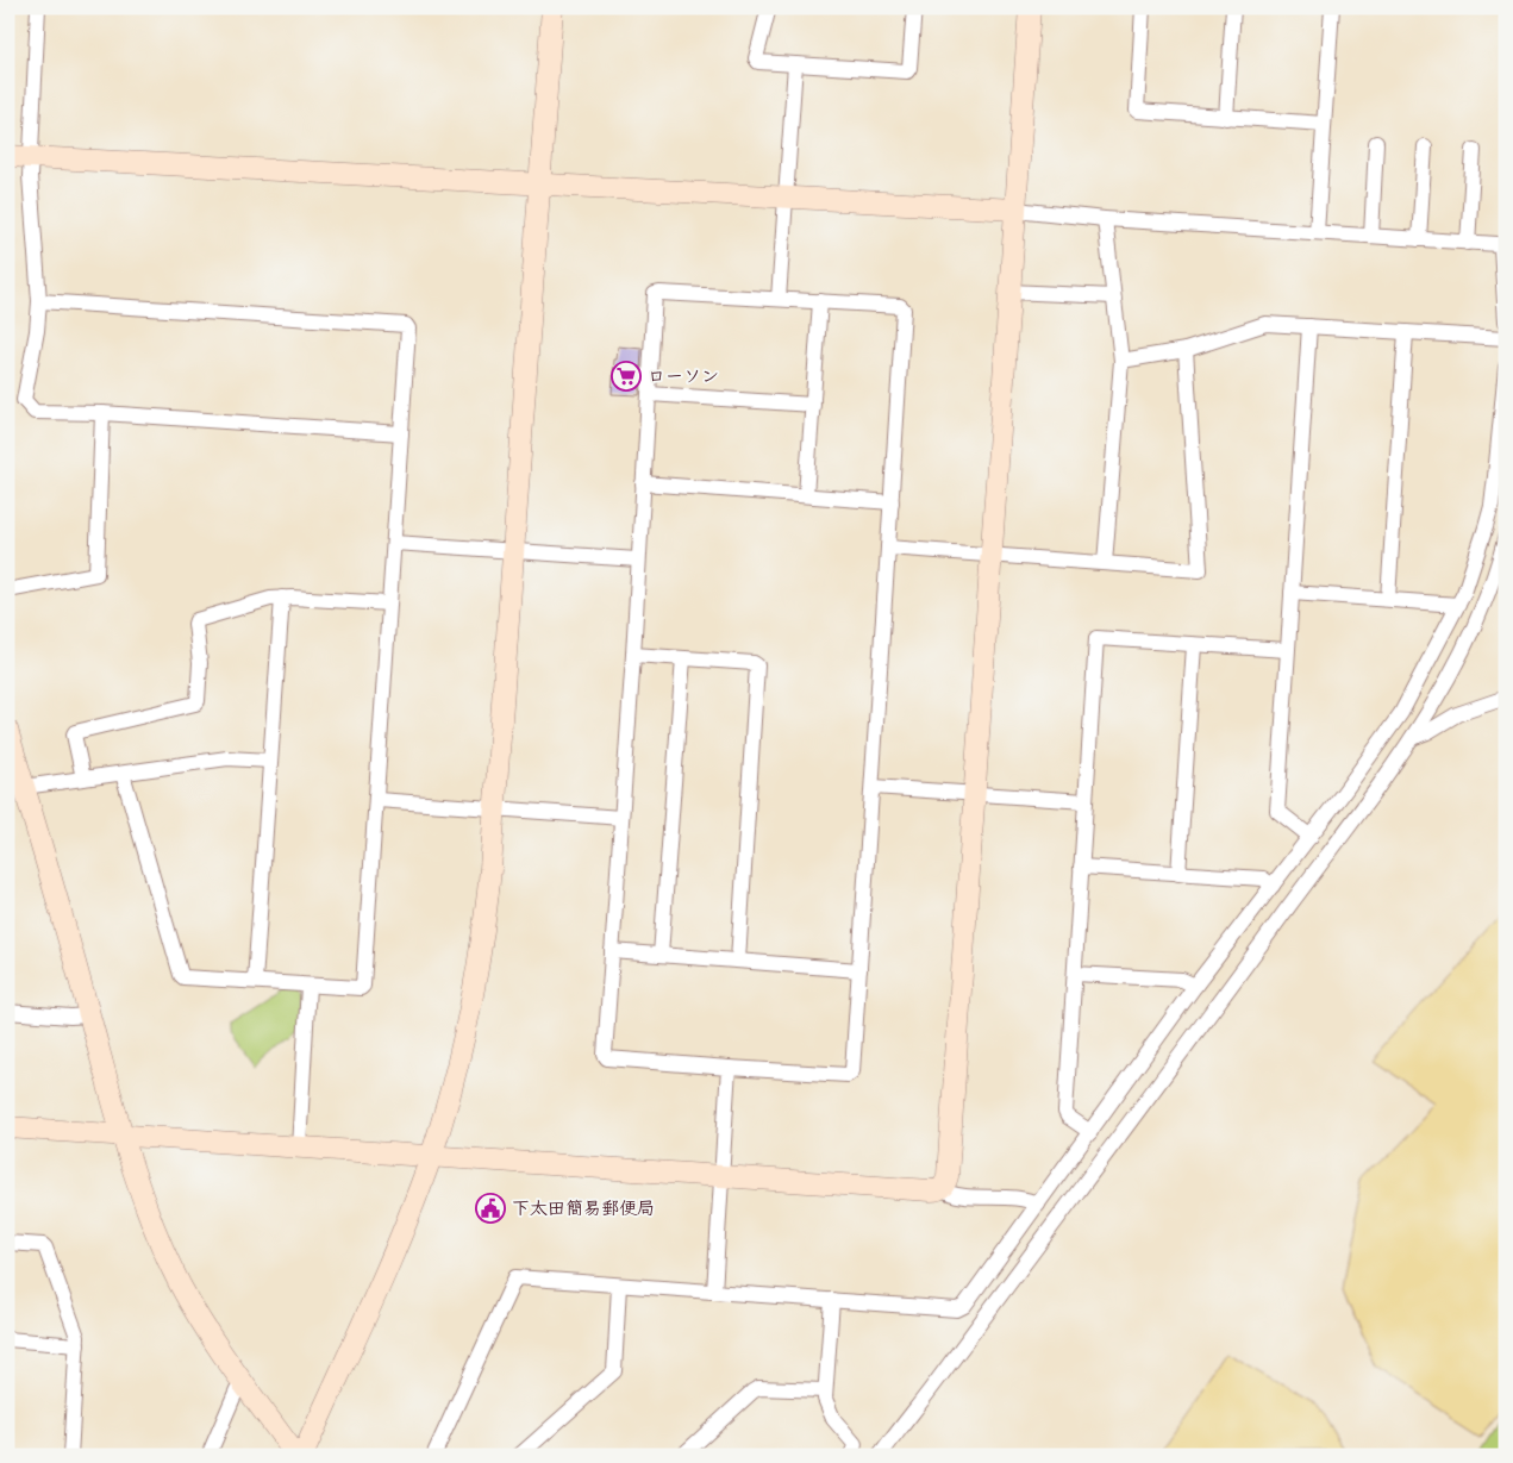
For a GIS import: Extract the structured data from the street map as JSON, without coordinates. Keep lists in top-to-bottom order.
{
  "places": {
    "supermarket": ["ローソン"],
    "public building": ["下太田簡易郵便局"]
  }
}
